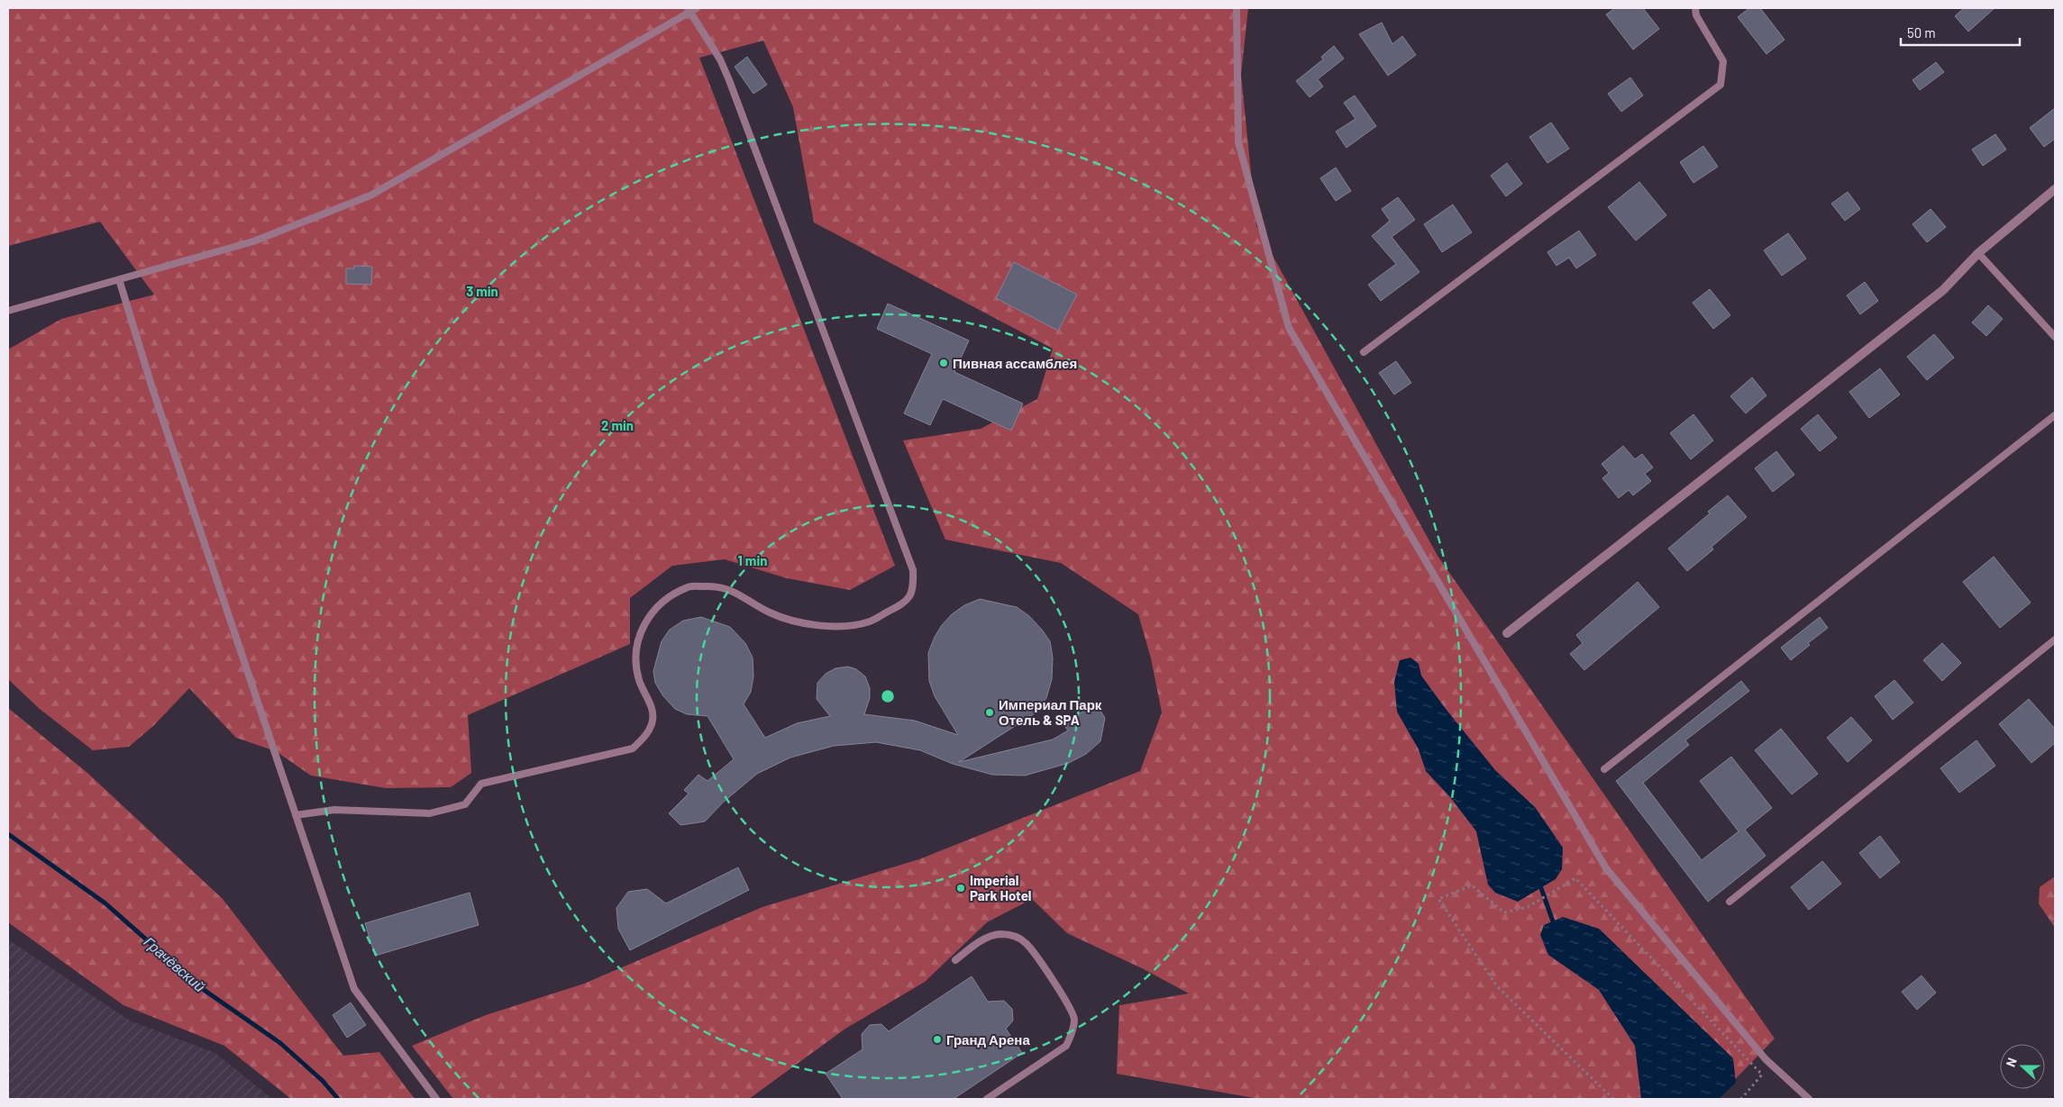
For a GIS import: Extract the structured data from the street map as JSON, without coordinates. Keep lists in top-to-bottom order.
{
  "water": ["Грачёвский"],
  "places": [
    "Пивная ассамблея",
    "Империал Парк Отель & SPA",
    "Imperial Park Hotel",
    "Гранд Арена"
  ],
  "scale_bar": "50 m",
  "north": "left",
  "rings": ["3 min", "2 min", "1 min"]
}
